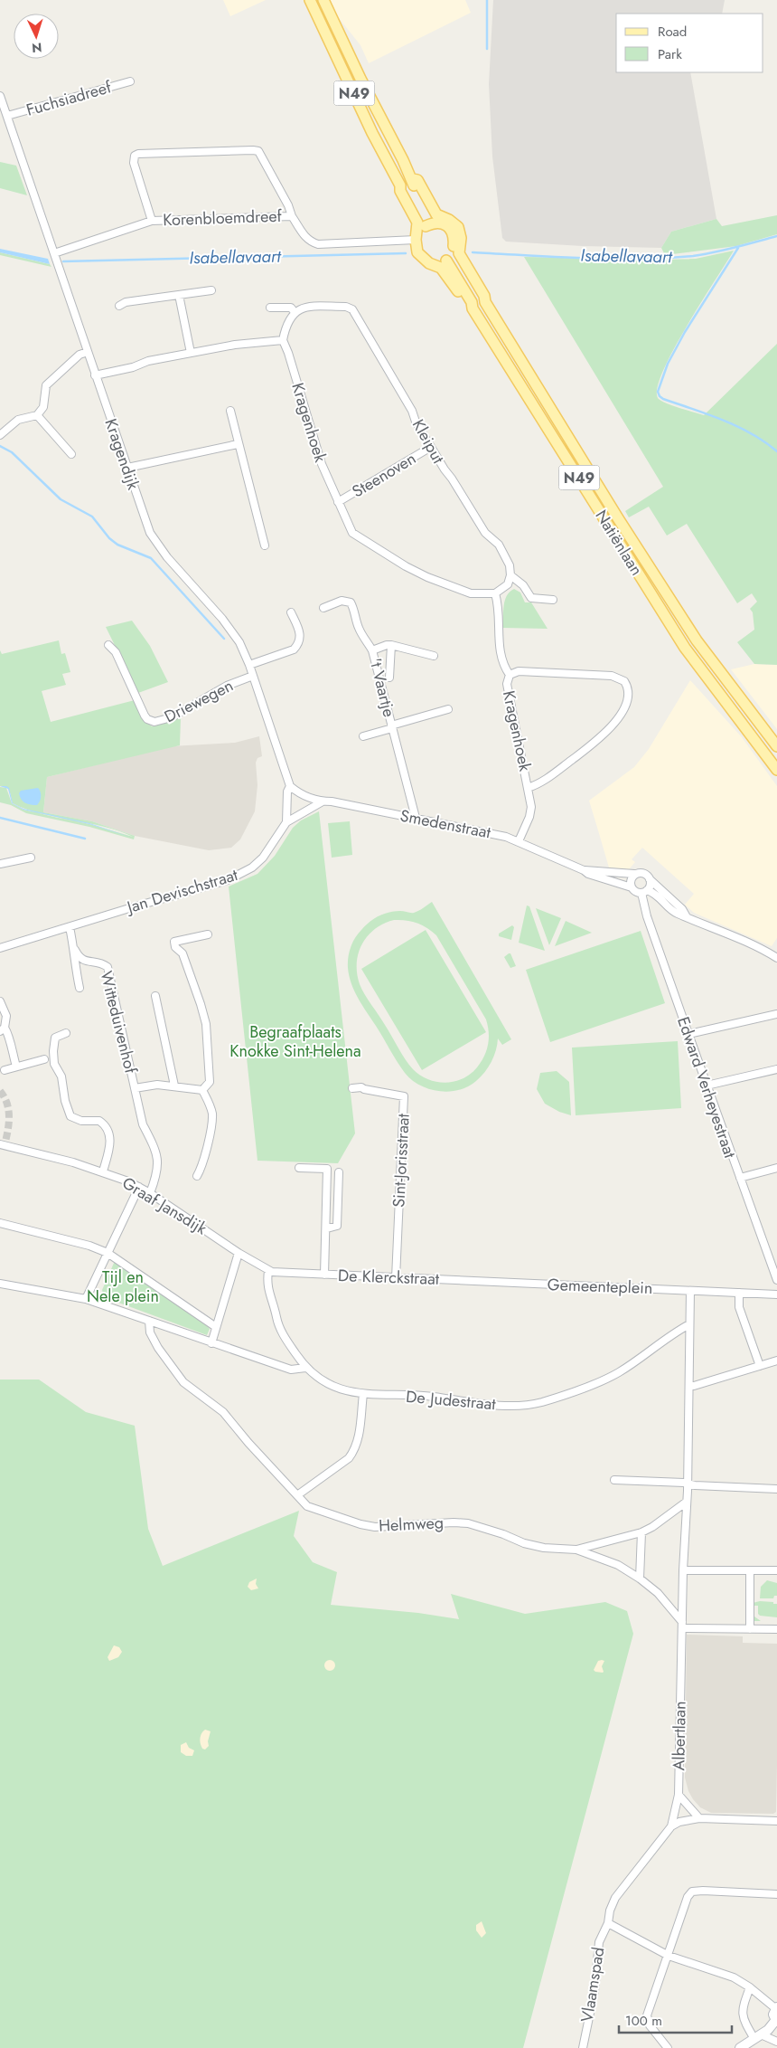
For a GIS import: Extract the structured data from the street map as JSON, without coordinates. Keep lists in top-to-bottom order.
{
  "streets": {
    "main road": ["N49", "Natiënlaan"],
    "street": [
      "Fuchsiadreef",
      "Korenbloemdreef",
      "Kragenhoek",
      "Kleiput",
      "Kragendijk",
      "Steenoven",
      "'t Vaartje",
      "Driewegen",
      "Smedenstraat",
      "Jan Devischstraat",
      "Witteduivenhof",
      "Edward Verheyestraat",
      "Sint-Jorisstraat",
      "Graaf Jansdijk",
      "De Klerckstraat",
      "Gemeenteplein",
      "De Judestraat",
      "Helmweg",
      "Albertlaan",
      "Vlaamspad"
    ]
  },
  "crossings": [
    ["N49", "Natiënlaan"],
    ["Fuchsiadreef", "Kragendijk"],
    ["Korenbloemdreef", "Kragendijk"],
    ["Korenbloemdreef", "Natiënlaan"],
    ["Kragenhoek", "Steenoven"],
    ["Kragenhoek", "Smedenstraat"],
    ["Kleiput", "Steenoven"],
    ["Kragendijk", "Driewegen"],
    ["Kragendijk", "Smedenstraat"],
    ["Kragendijk", "Jan Devischstraat"],
    ["'t Vaartje", "Smedenstraat"],
    ["Smedenstraat", "Jan Devischstraat"],
    ["Smedenstraat", "Edward Verheyestraat"],
    ["Witteduivenhof", "Graaf Jansdijk"],
    ["Sint-Jorisstraat", "De Klerckstraat"],
    ["Graaf Jansdijk", "De Klerckstraat"],
    ["Graaf Jansdijk", "De Judestraat"],
    ["De Klerckstraat", "Gemeenteplein"],
    ["De Klerckstraat", "De Judestraat"],
    ["De Judestraat", "Albertlaan"],
    ["Helmweg", "Albertlaan"],
    ["Albertlaan", "Vlaamspad"]
  ],
  "water": ["Isabellavaart"],
  "parks": ["Begraafplaats Knokke Sint-Helena", "Tijl en Nele plein"],
  "legend": ["Road", "Park"],
  "scale_bar": "100 m",
  "north": "bottom"
}
